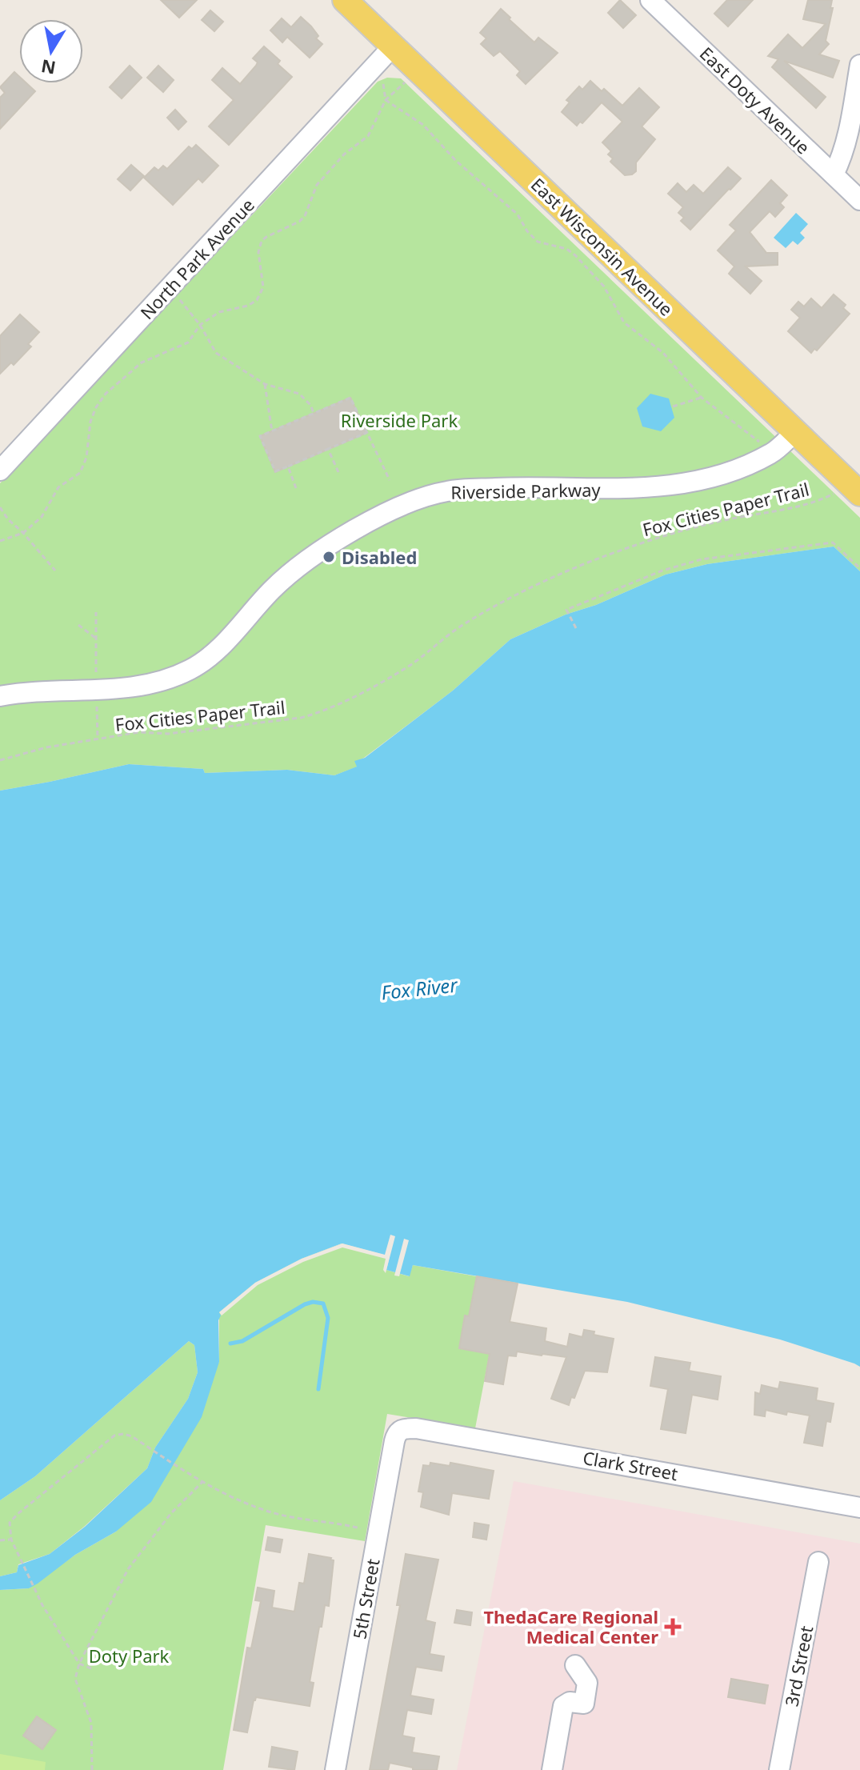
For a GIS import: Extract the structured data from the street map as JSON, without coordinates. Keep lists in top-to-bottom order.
{
  "streets": {
    "main road": ["East Wisconsin Avenue"],
    "street": [
      "East Doty Avenue",
      "North Park Avenue",
      "Riverside Parkway",
      "Clark Street",
      "5th Street",
      "3rd Street"
    ],
    "path": ["Fox Cities Paper Trail"]
  },
  "crossings": [
    ["East Wisconsin Avenue", "North Park Avenue"],
    ["East Wisconsin Avenue", "Riverside Parkway"],
    ["East Wisconsin Avenue", "Fox Cities Paper Trail"],
    ["Clark Street", "5th Street"]
  ],
  "water": ["Fox River"],
  "parks": ["Riverside Park", "Doty Park"],
  "places": {
    "other": ["Disabled"],
    "health": ["ThedaCare Regional Medical Center"]
  },
  "north": "bottom"
}
